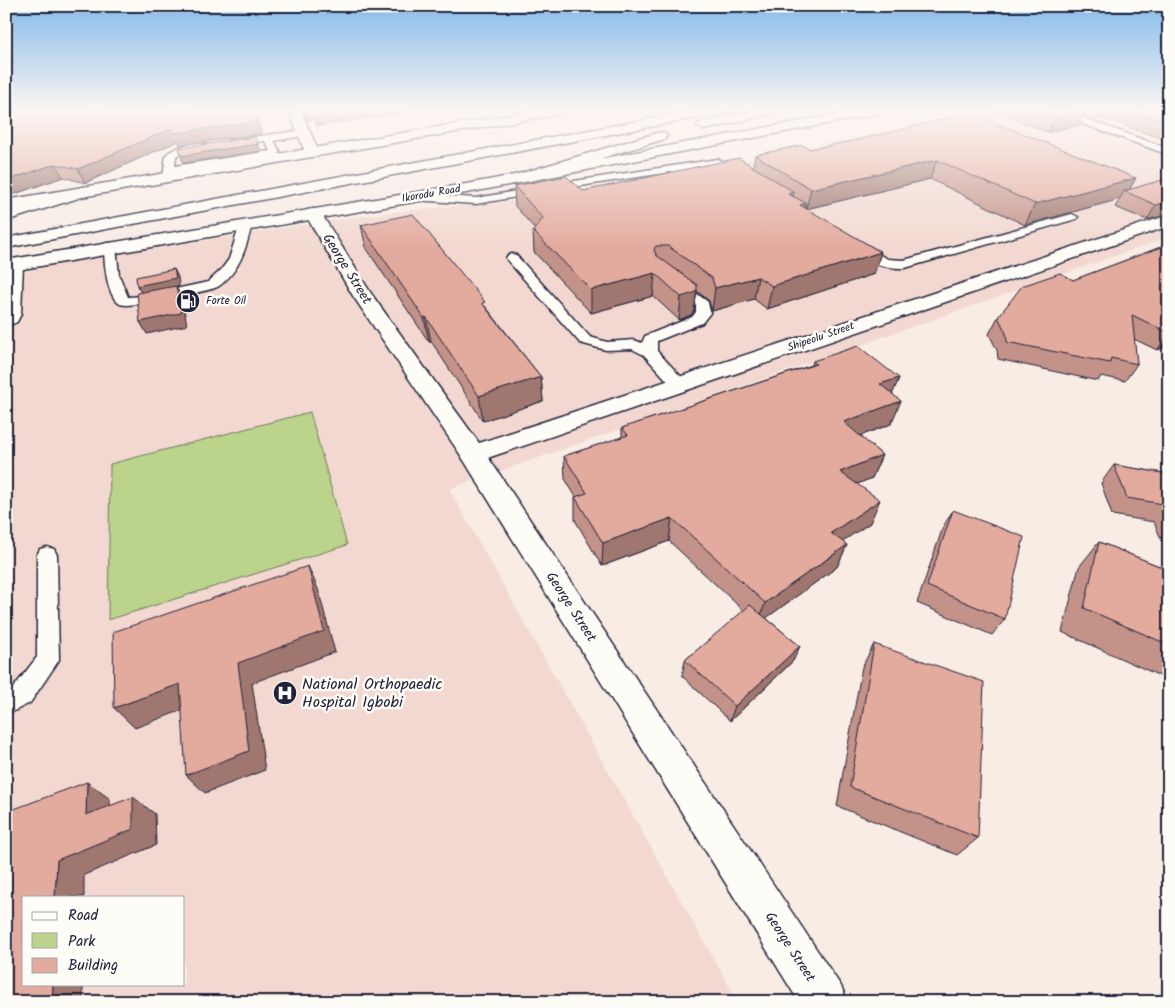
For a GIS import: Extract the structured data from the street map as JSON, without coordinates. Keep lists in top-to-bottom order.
{
  "streets": {
    "main road": ["Ikorodu Road", "George Street", "Shipeolu Street"]
  },
  "crossings": [
    ["Ikorodu Road", "George Street"],
    ["George Street", "Shipeolu Street"]
  ],
  "places": {
    "fuel station": ["Forte Oil"],
    "hospital": ["National Orthopaedic Hospital Igbobi"]
  },
  "legend": ["Road", "Park", "Building"]
}
